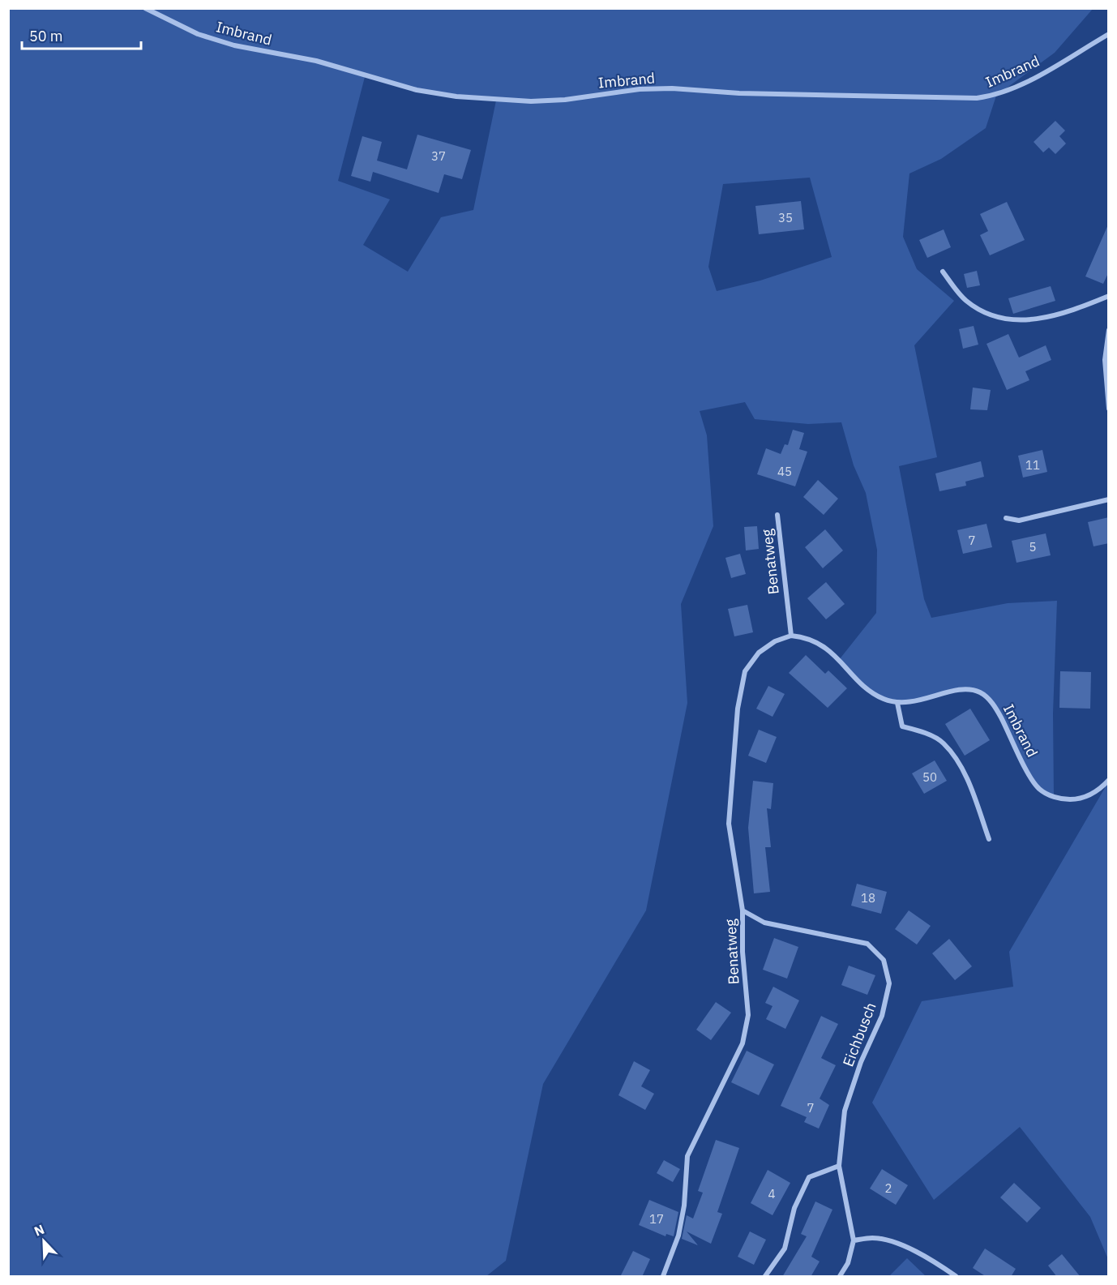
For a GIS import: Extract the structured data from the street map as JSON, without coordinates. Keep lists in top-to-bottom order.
{
  "streets": {
    "street": ["Imbrand", "Benatweg", "Eichbusch"]
  },
  "crossings": [
    ["Benatweg", "Eichbusch"]
  ],
  "house_numbers": [
    "37",
    "35",
    "11",
    "45",
    "7",
    "5",
    "50",
    "18",
    "7",
    "2",
    "4",
    "17"
  ],
  "scale_bar": "50 m",
  "north": "top left"
}
